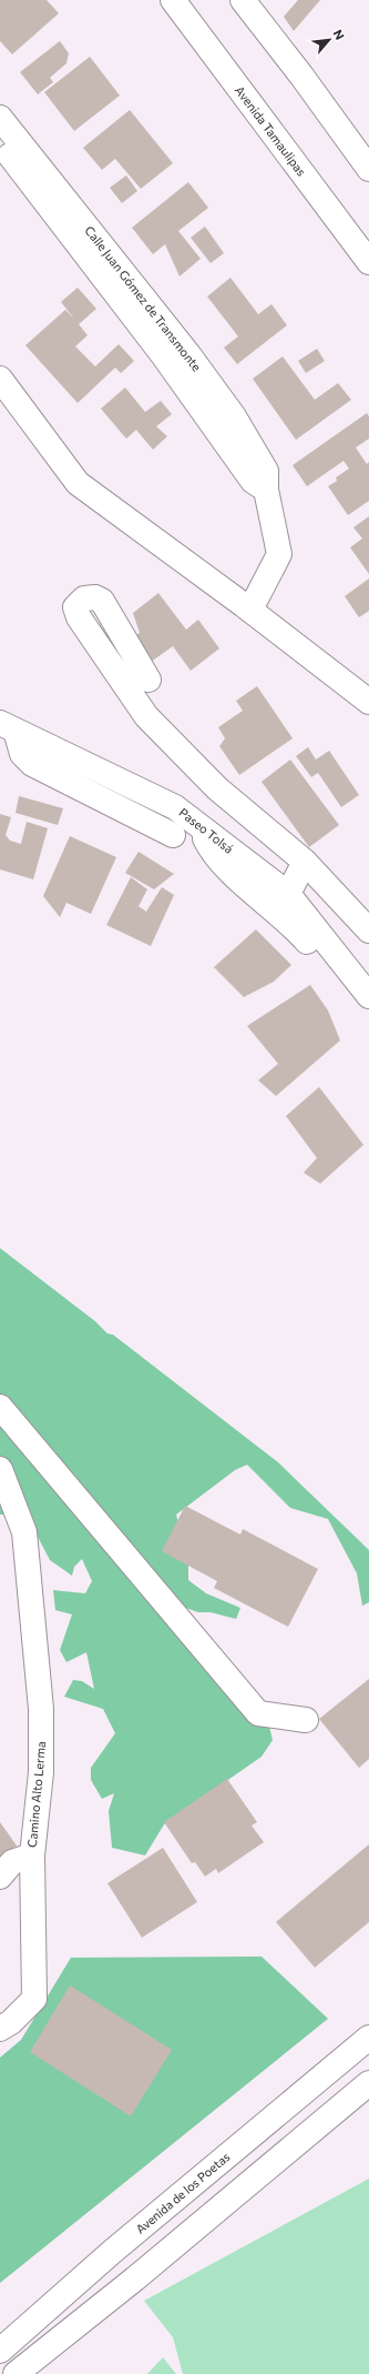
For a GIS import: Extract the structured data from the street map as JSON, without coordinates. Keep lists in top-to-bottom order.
{
  "streets": {
    "main road": [
      "Avenida Tamaulipas",
      "Calle Juan Gómez de Transmonte",
      "Paseo Tolsá",
      "Camino Alto Lerma",
      "Avenida de los Poetas"
    ]
  },
  "north": "top right"
}
